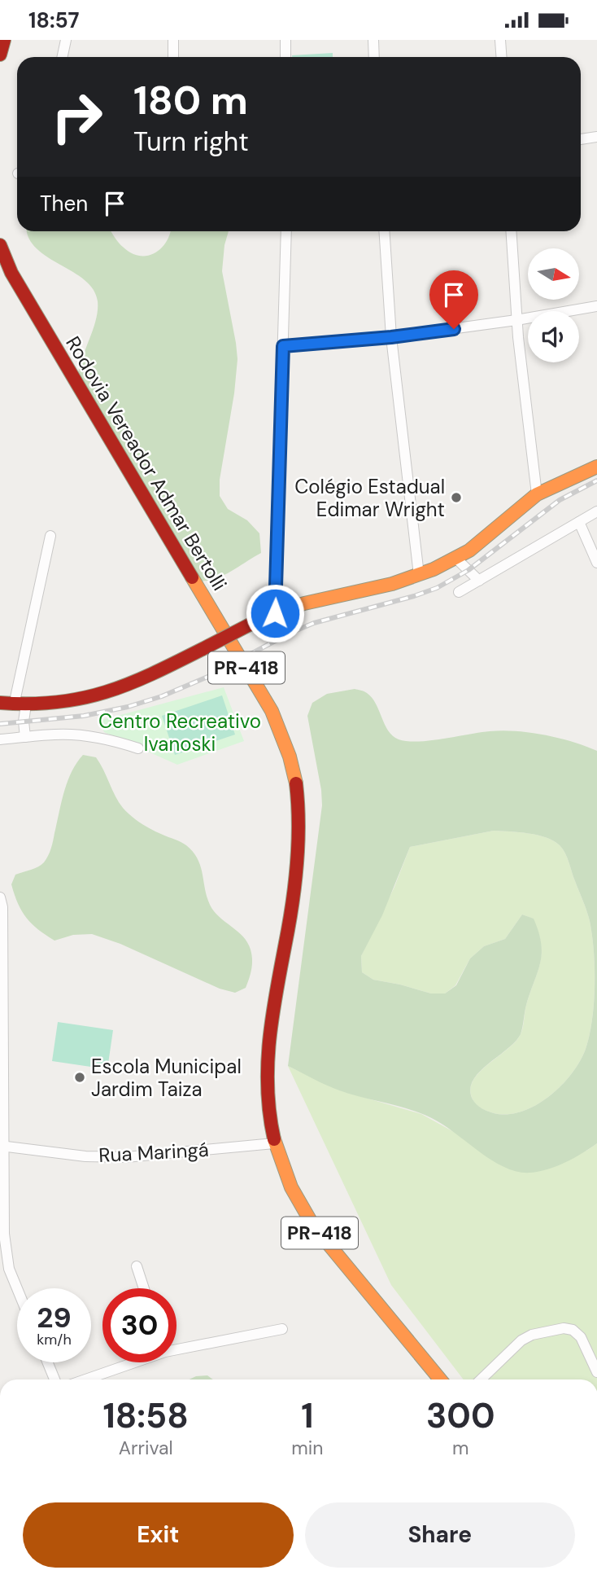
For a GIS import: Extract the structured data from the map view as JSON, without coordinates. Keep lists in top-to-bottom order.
{
  "streets": {
    "main road": ["Rodovia Vereador Admar Bertolli", "PR-418"],
    "street": ["Rua Maringá"]
  },
  "crossings": [
    ["Rodovia Vereador Admar Bertolli", "Rua Maringá"]
  ],
  "parks": ["Centro Recreativo Ivanoski"],
  "places": ["Colégio Estadual Edimar Wright", "Escola Municipal Jardim Taiza"],
  "north": "right",
  "page": {
    "status": "18:57",
    "turn": ["180 m", "Turn right"],
    "then": "Then",
    "speed": "29 km/h",
    "limit": "30",
    "eta": [
      "18:58",
      "Arrival",
      "1",
      "min",
      "300",
      "m"
    ],
    "buttons": ["Exit", "Share"]
  }
}
